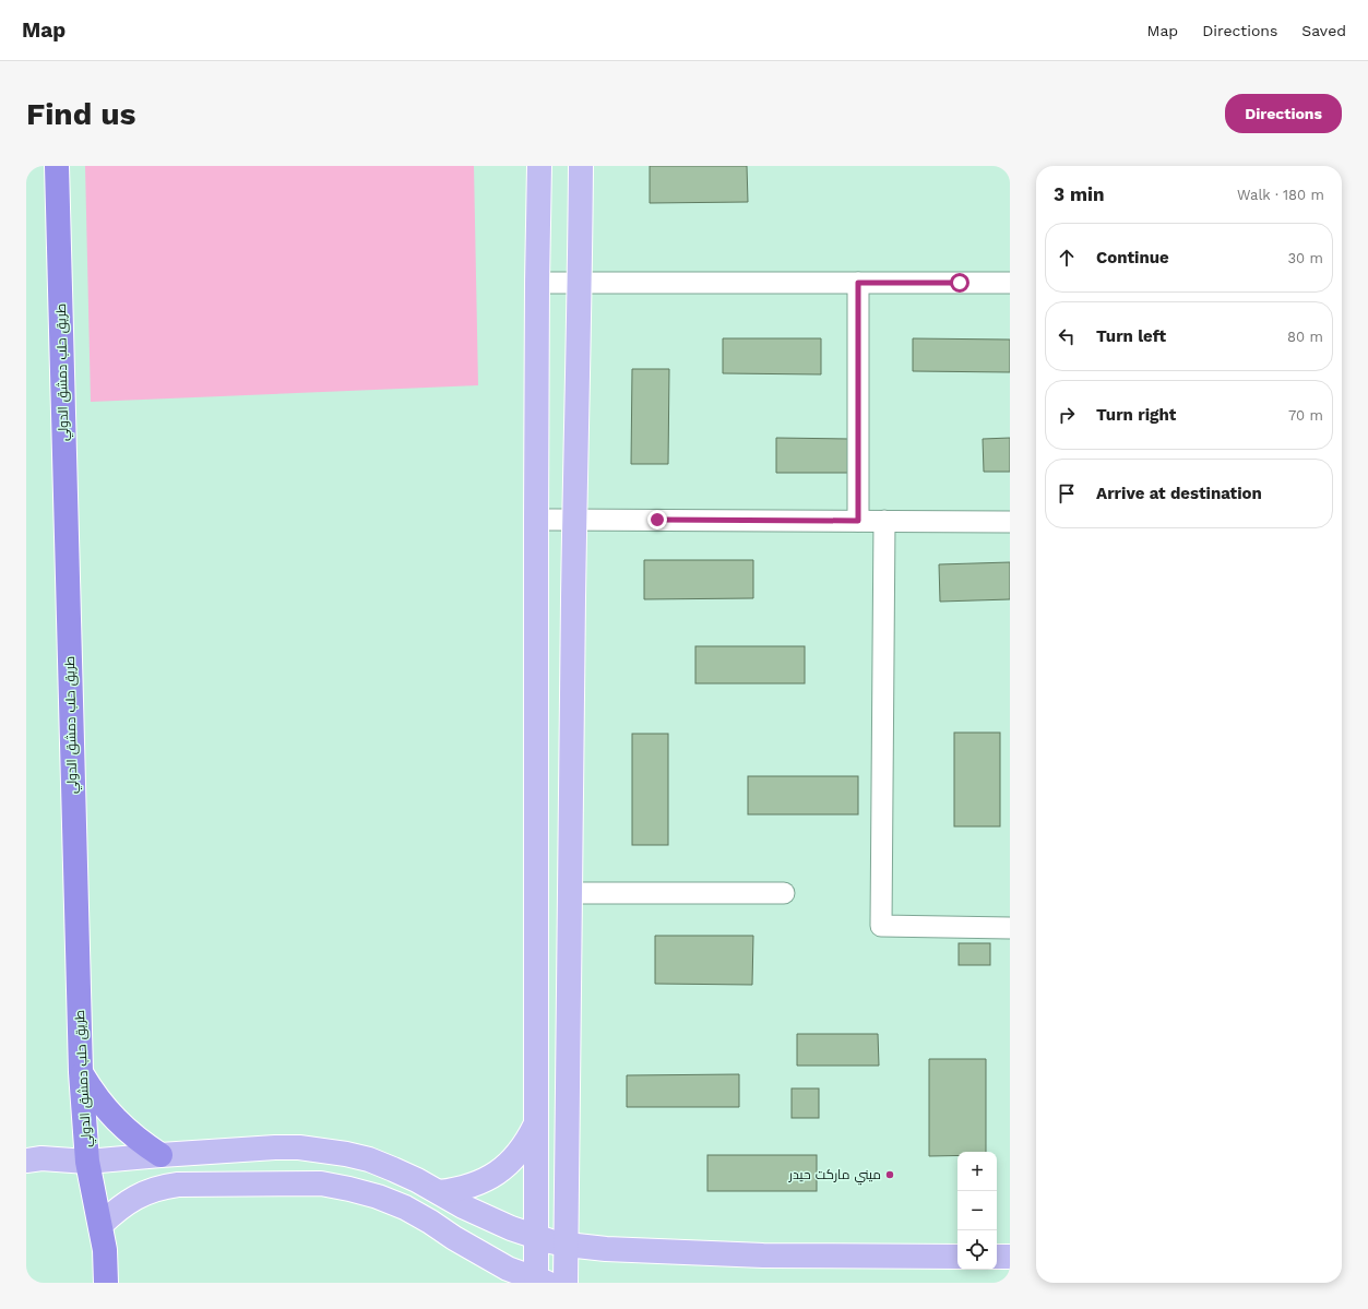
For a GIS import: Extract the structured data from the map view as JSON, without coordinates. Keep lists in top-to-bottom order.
{
  "streets": {
    "highway": ["طريق حلب دمشق الدولي"]
  },
  "places": ["ميني ماركت حيدر"],
  "page": {
    "header": "Map",
    "nav": ["Map", "Directions", "Saved"],
    "buttons": "Directions",
    "title": "Find us",
    "heading": ["3 min", "Walk · 180 m"],
    "list": [
      ["Continue", "30 m"],
      ["Turn left", "80 m"],
      ["Turn right", "70 m"],
      "Arrive at destination"
    ],
    "map_buttons": ["+", "−"]
  }
}
